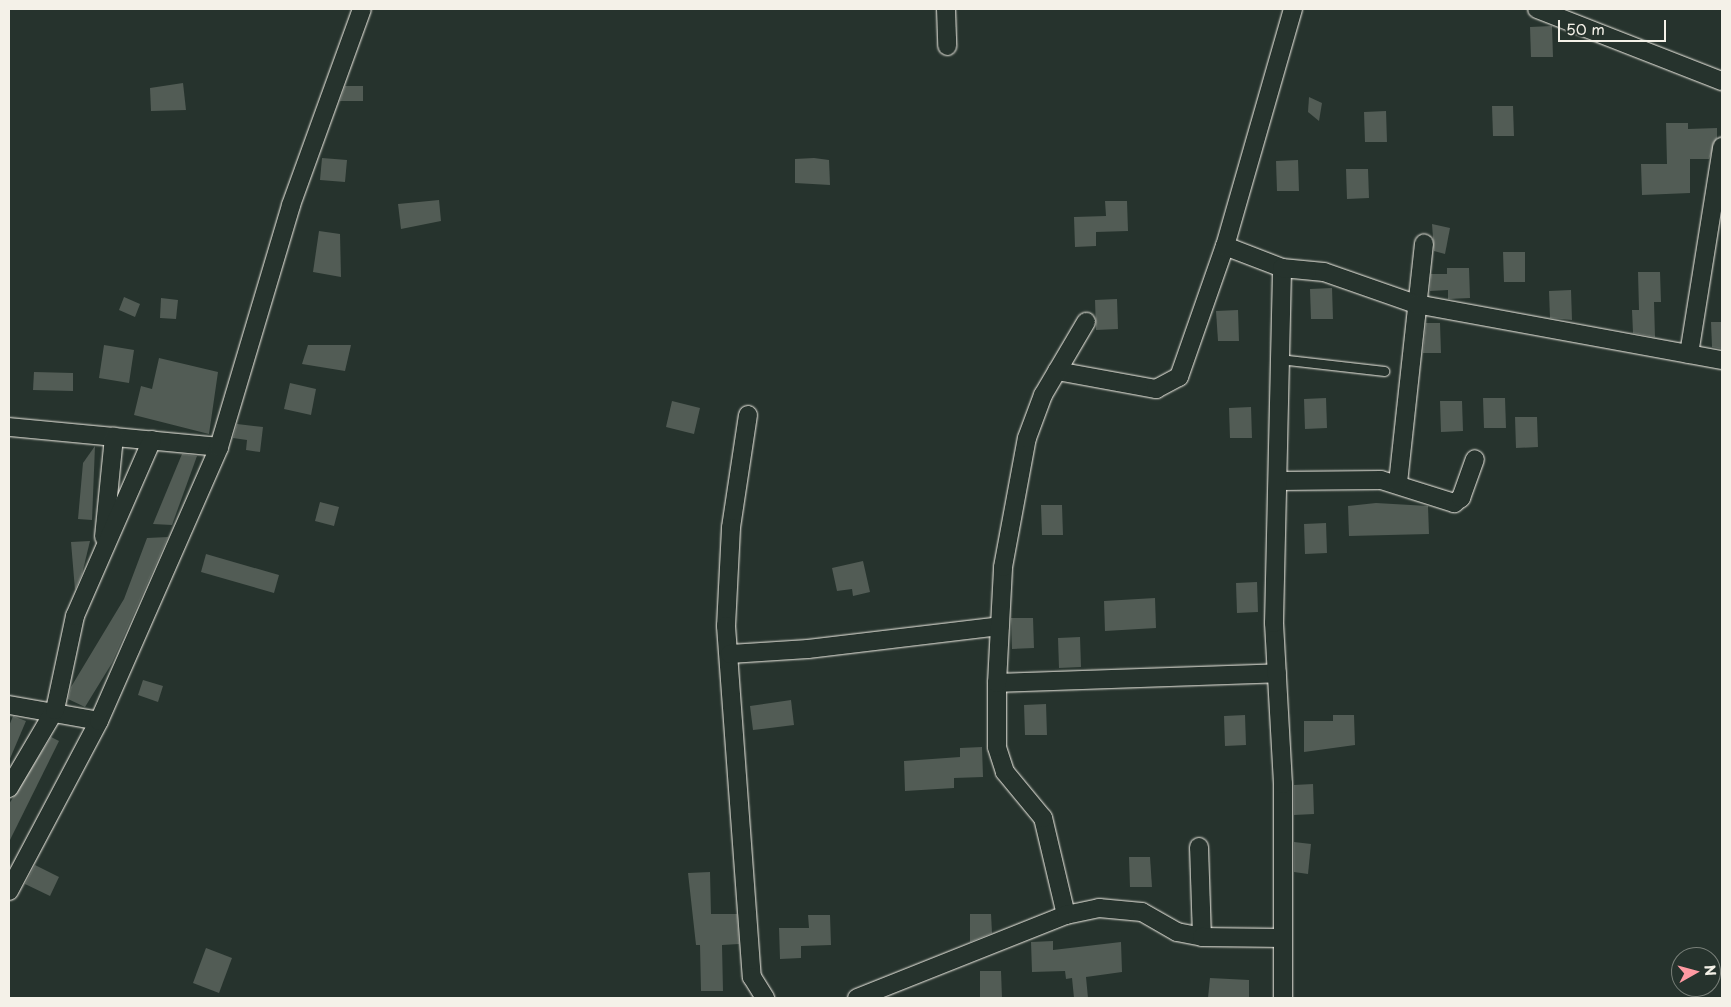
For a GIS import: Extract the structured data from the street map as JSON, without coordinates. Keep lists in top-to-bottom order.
{
  "scale_bar": "50 m",
  "north": "right"
}
